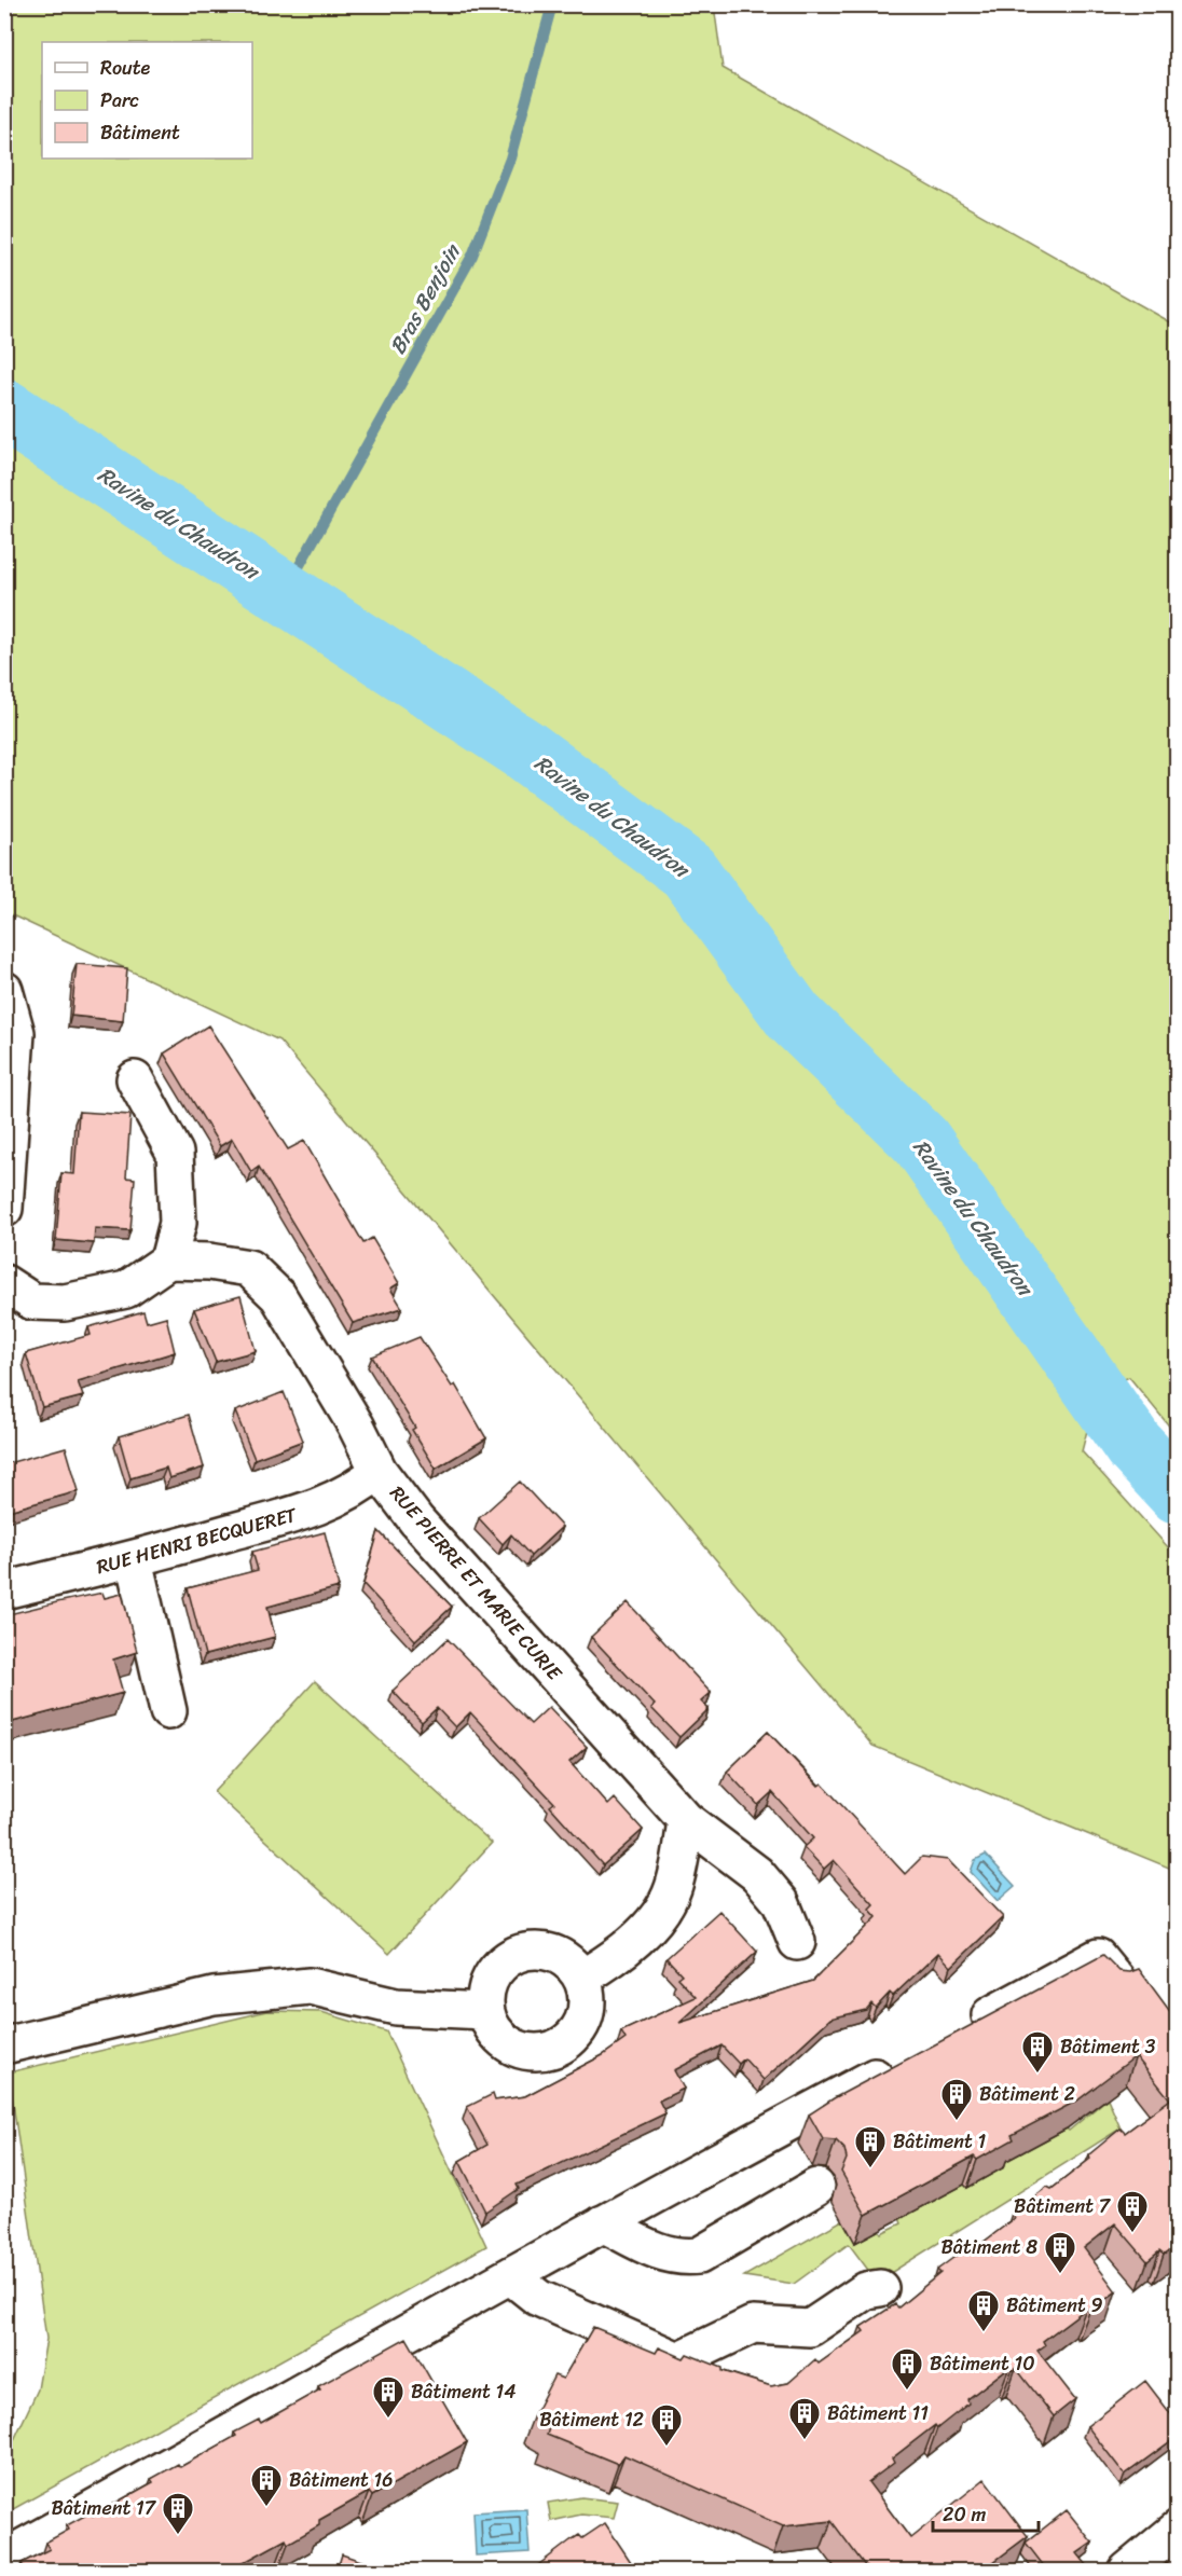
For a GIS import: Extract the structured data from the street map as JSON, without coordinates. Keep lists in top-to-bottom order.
{
  "streets": {
    "street": ["RUE HENRI BECQUERET", "RUE PIERRE ET MARIE CURIE"]
  },
  "crossings": [
    ["RUE HENRI BECQUERET", "RUE PIERRE ET MARIE CURIE"]
  ],
  "water": ["Bras Benjoin", "Ravine du Chaudron"],
  "places": {
    "building": [
      "Bâtiment 3",
      "Bâtiment 2",
      "Bâtiment 1",
      "Bâtiment 7",
      "Bâtiment 8",
      "Bâtiment 9",
      "Bâtiment 10",
      "Bâtiment 14",
      "Bâtiment 11",
      "Bâtiment 12",
      "Bâtiment 16",
      "Bâtiment 17"
    ]
  },
  "legend": ["Route", "Parc", "Bâtiment"],
  "scale_bar": "20 m"
}
